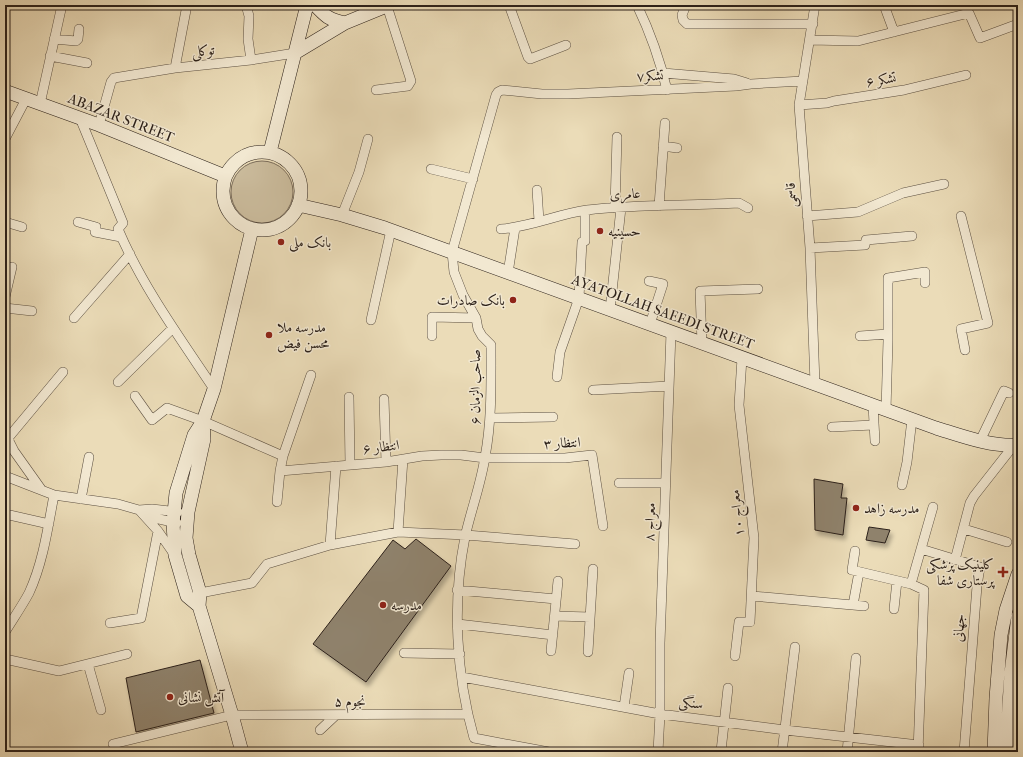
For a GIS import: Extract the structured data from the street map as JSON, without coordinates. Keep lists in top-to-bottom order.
{
  "streets": {
    "main road": ["ABAZAR STREET", "AYATOLLAH SAEEDI STREET"],
    "street": [
      "توکلی",
      "تشکر۷",
      "تشکر ۶",
      "عامری",
      "قاسمی",
      "صاحب الزمان ۶",
      "انتظار ۳",
      "انتظار ۶",
      "معراج ۱۰",
      "معراج ۸",
      "جهانی",
      "نجوم ۵",
      "سنگی"
    ]
  },
  "crossings": [
    ["توکلی", "ABAZAR STREET"],
    ["تشکر۷", "قاسمی"],
    ["تشکر ۶", "قاسمی"],
    ["ABAZAR STREET", "AYATOLLAH SAEEDI STREET"],
    ["قاسمی", "AYATOLLAH SAEEDI STREET"],
    ["AYATOLLAH SAEEDI STREET", "صاحب الزمان ۶"],
    ["AYATOLLAH SAEEDI STREET", "معراج ۱۰"],
    ["AYATOLLAH SAEEDI STREET", "معراج ۸"],
    ["صاحب الزمان ۶", "انتظار ۳"],
    ["صاحب الزمان ۶", "انتظار ۶"],
    ["صاحب الزمان ۶", "نجوم ۵"],
    ["صاحب الزمان ۶", "سنگی"],
    ["انتظار ۳", "انتظار ۶"],
    ["معراج ۸", "سنگی"]
  ],
  "places": {
    "other": [
      "حسینیه",
      "بانک ملی",
      "بانک صادرات",
      "مدرسه ملا محسن فیض",
      "مدرسه زاهد",
      "مدرسه",
      "آتش نشانی"
    ],
    "health": ["کلینیک پزشکی پرستاری شفا"]
  }
}
